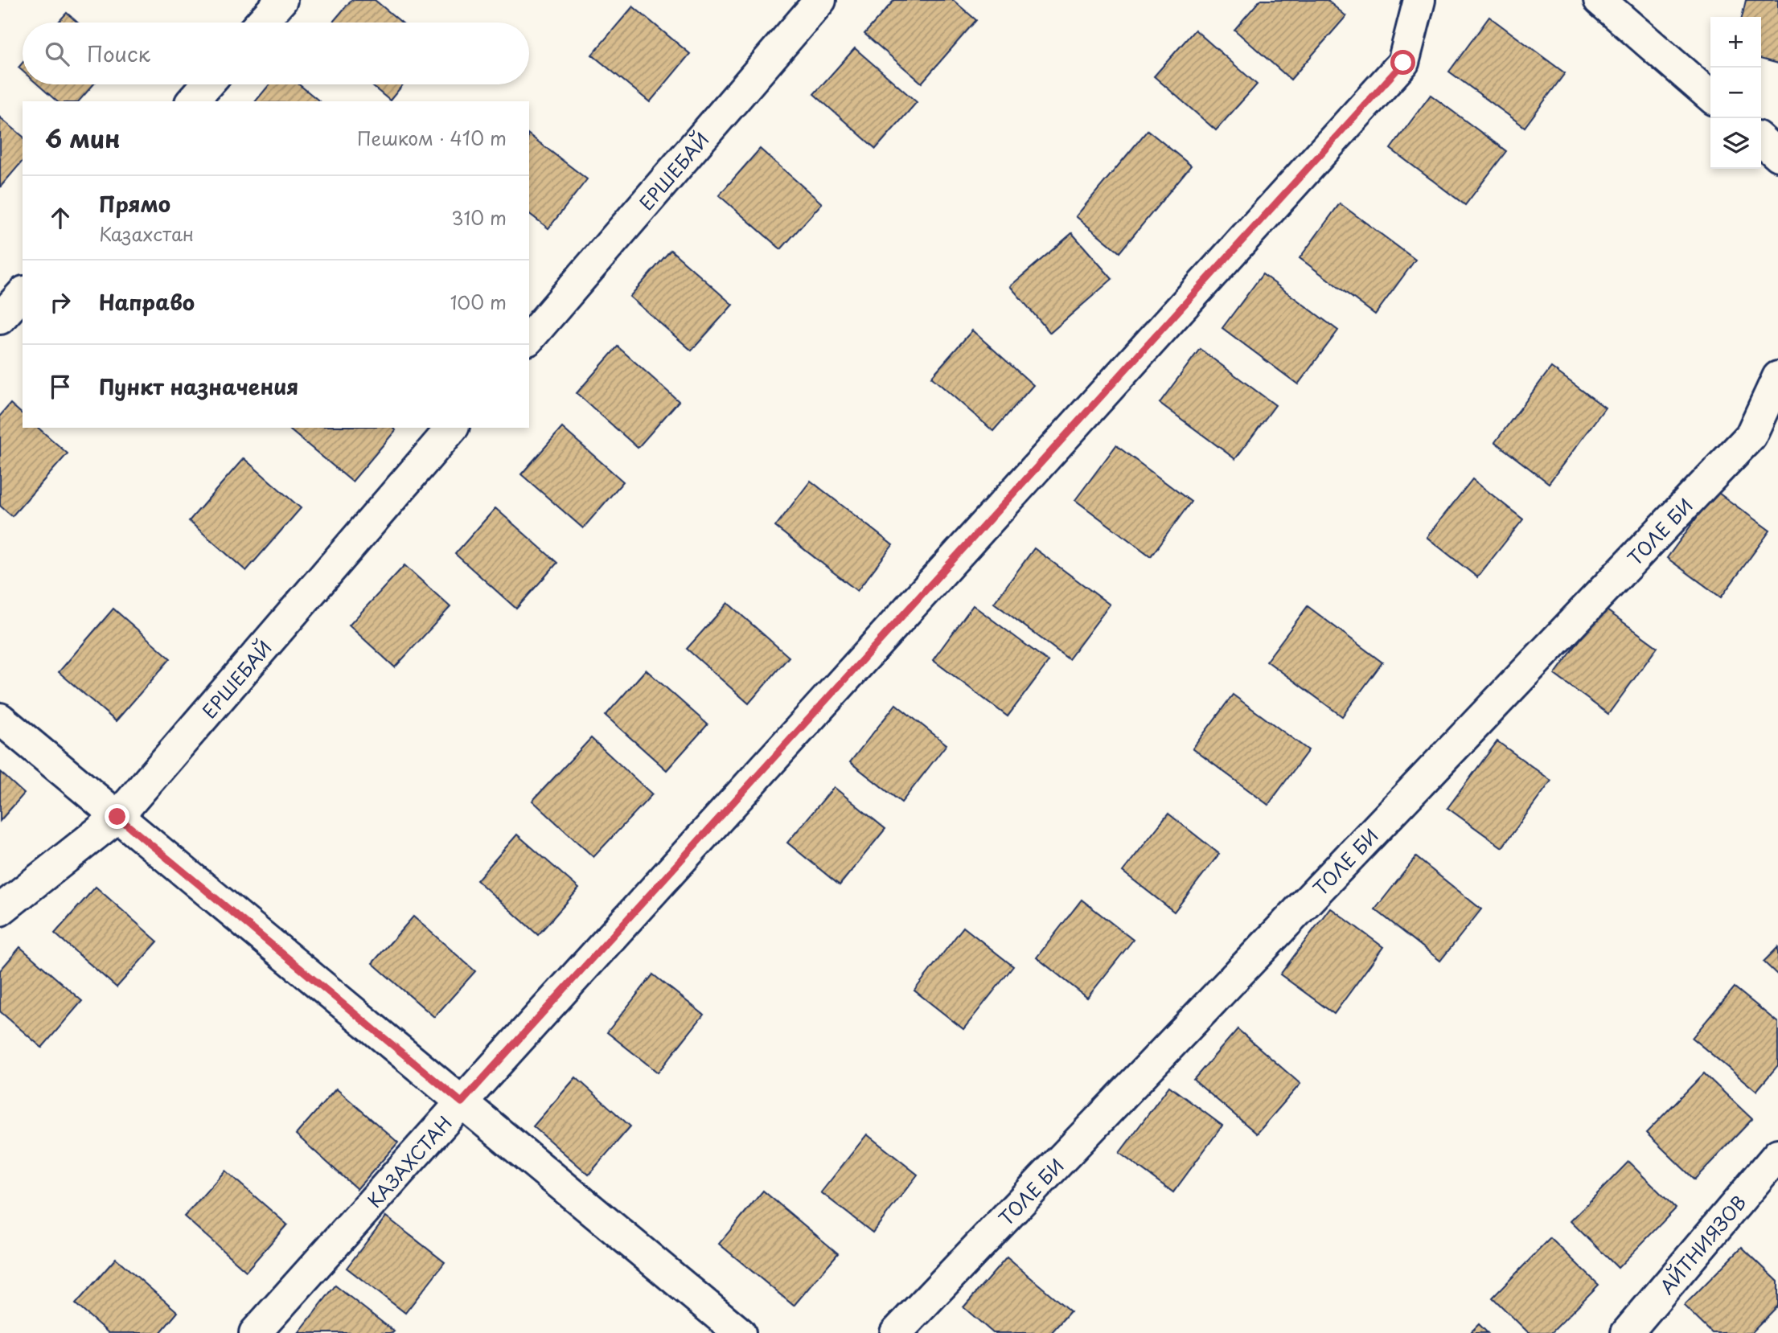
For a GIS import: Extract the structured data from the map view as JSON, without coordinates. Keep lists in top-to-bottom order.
{
  "streets": {
    "street": [
      "ЕРШЕБАЙ",
      "ТОЛЕ БИ",
      "КАЗАХСТАН",
      "АЙТНИЯЗОВ"
    ]
  },
  "page": {
    "map_buttons": ["+", "−"],
    "search": "Поиск",
    "heading": ["6 мин", "Пешком · 410 m"],
    "list": [
      ["Прямо", "Казахстан", "310 m"],
      ["Направо", "100 m"],
      "Пункт назначения"
    ]
  }
}
